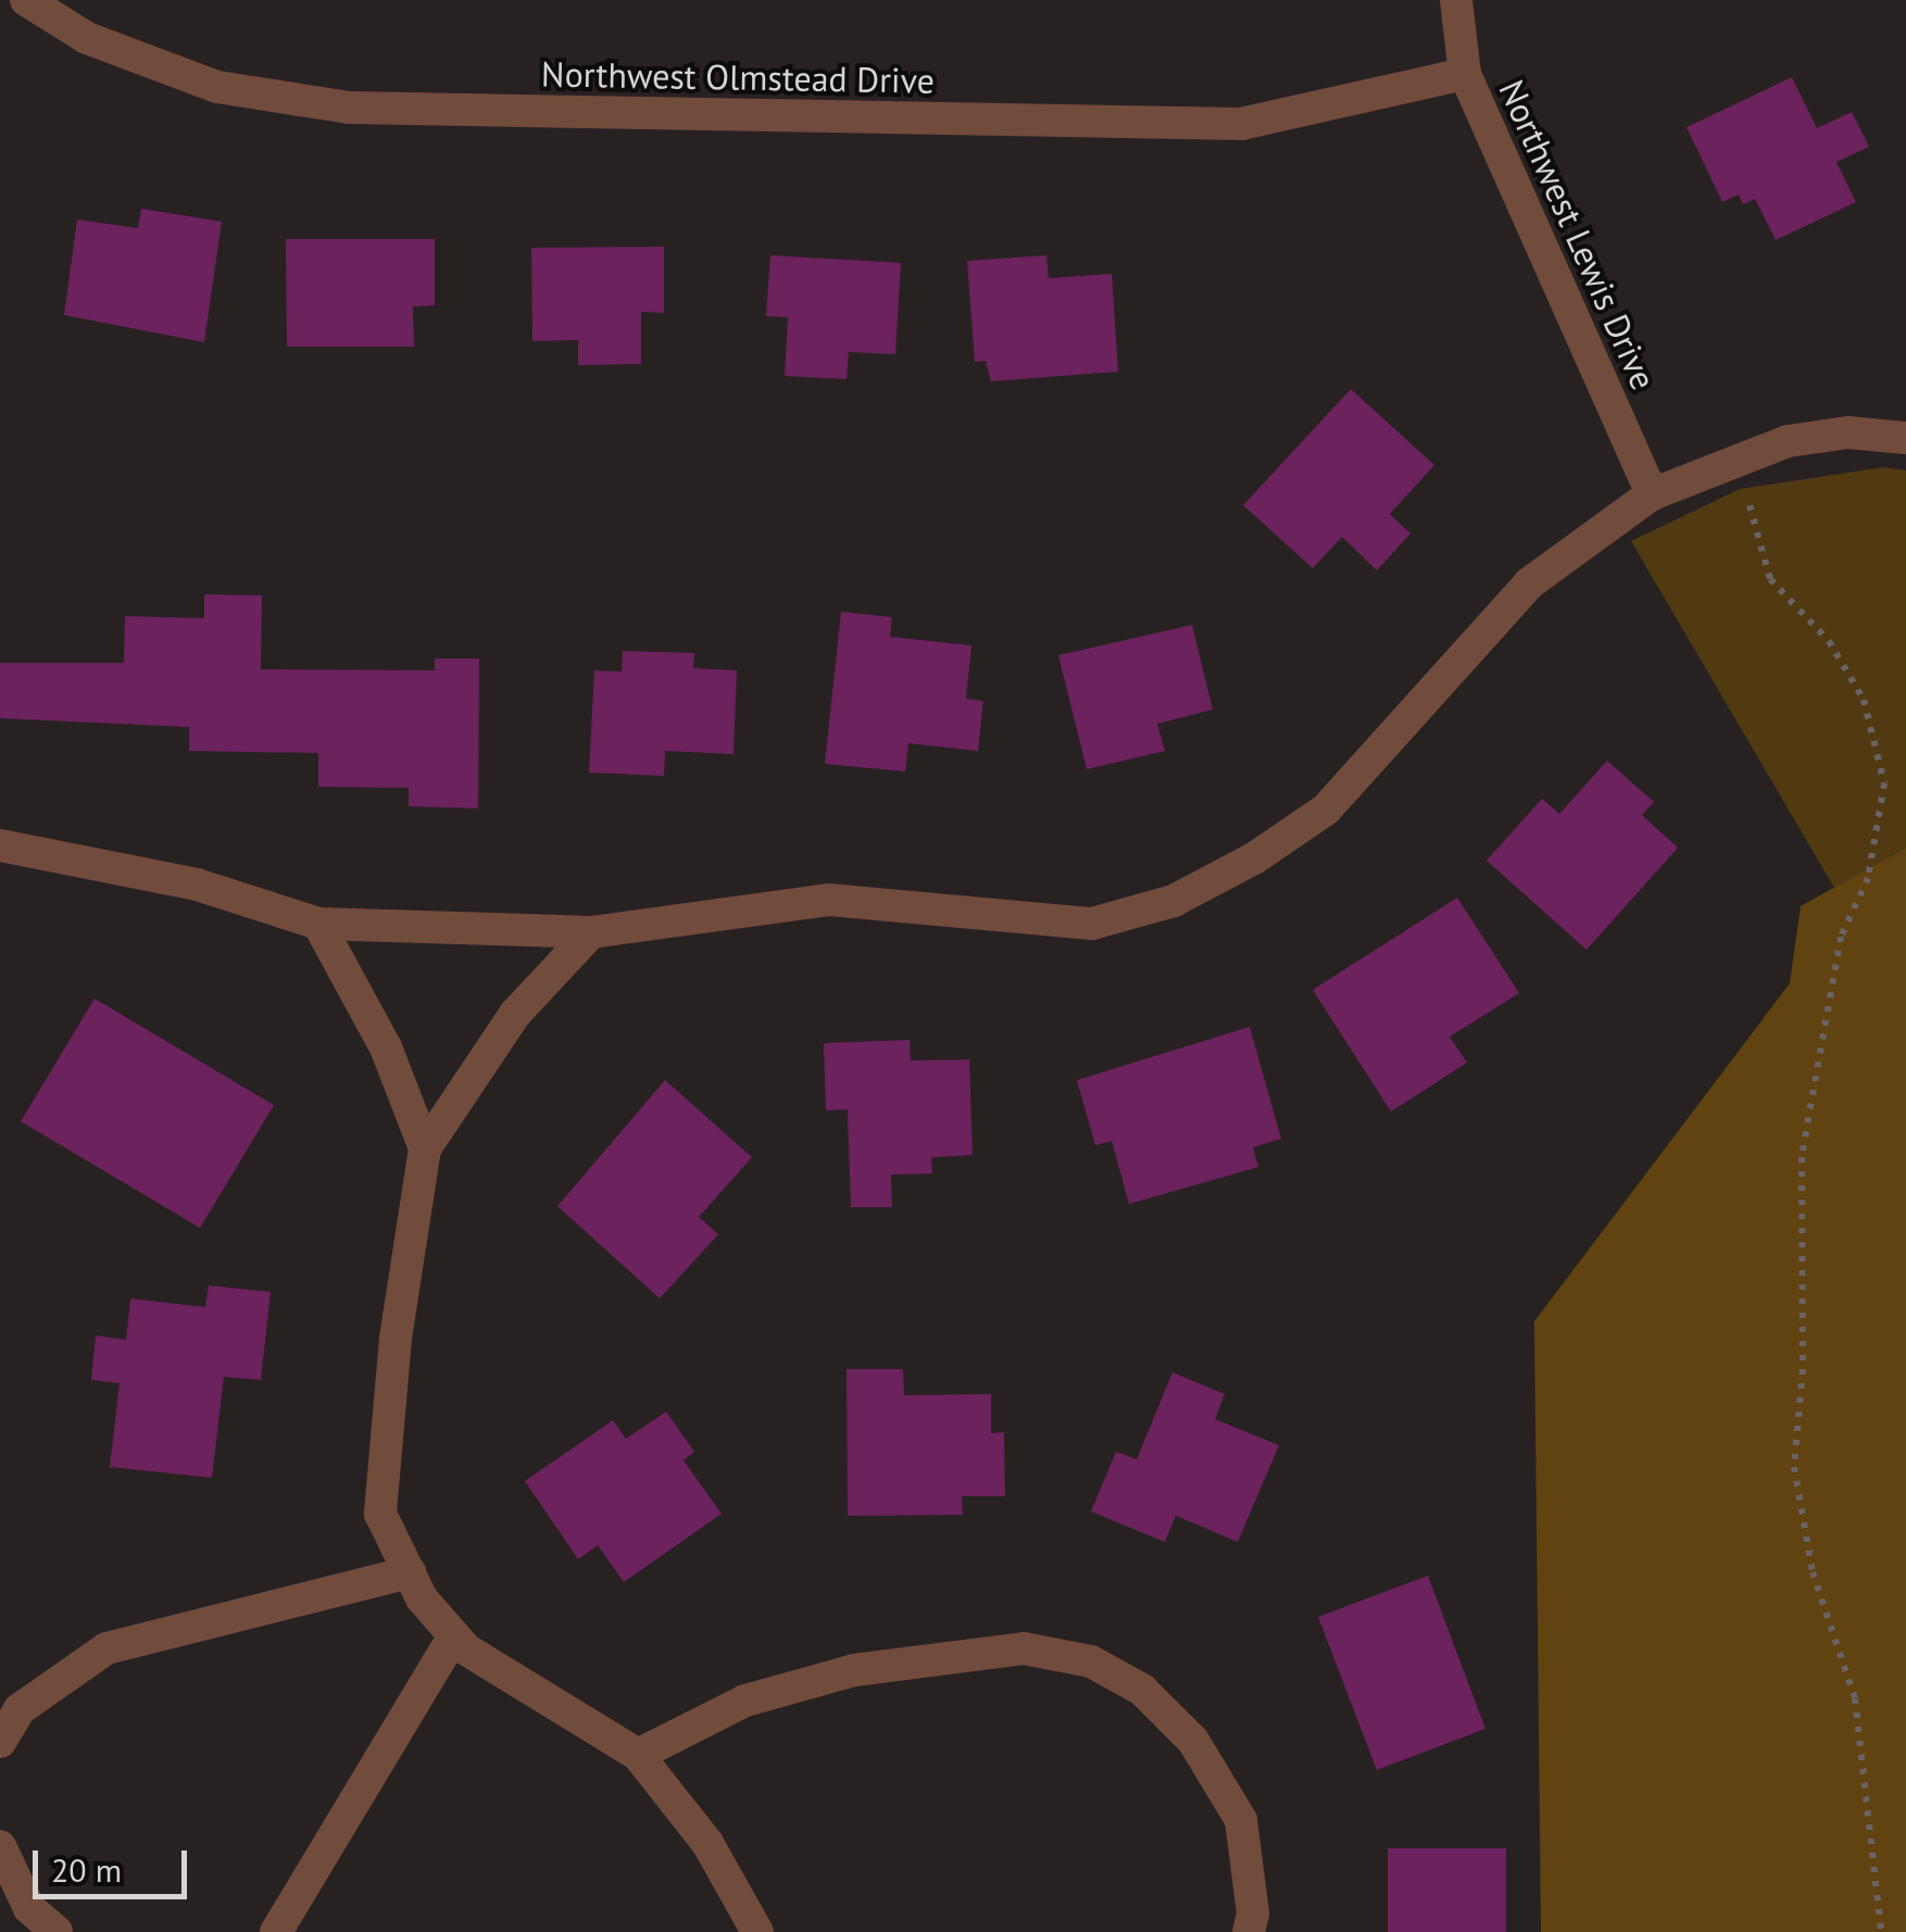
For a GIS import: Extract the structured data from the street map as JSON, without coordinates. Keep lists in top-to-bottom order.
{
  "streets": {
    "street": ["Northwest Olmstead Drive", "Northwest Lewis Drive"]
  },
  "crossings": [
    ["Northwest Olmstead Drive", "Northwest Lewis Drive"]
  ],
  "scale_bar": "20 m"
}
